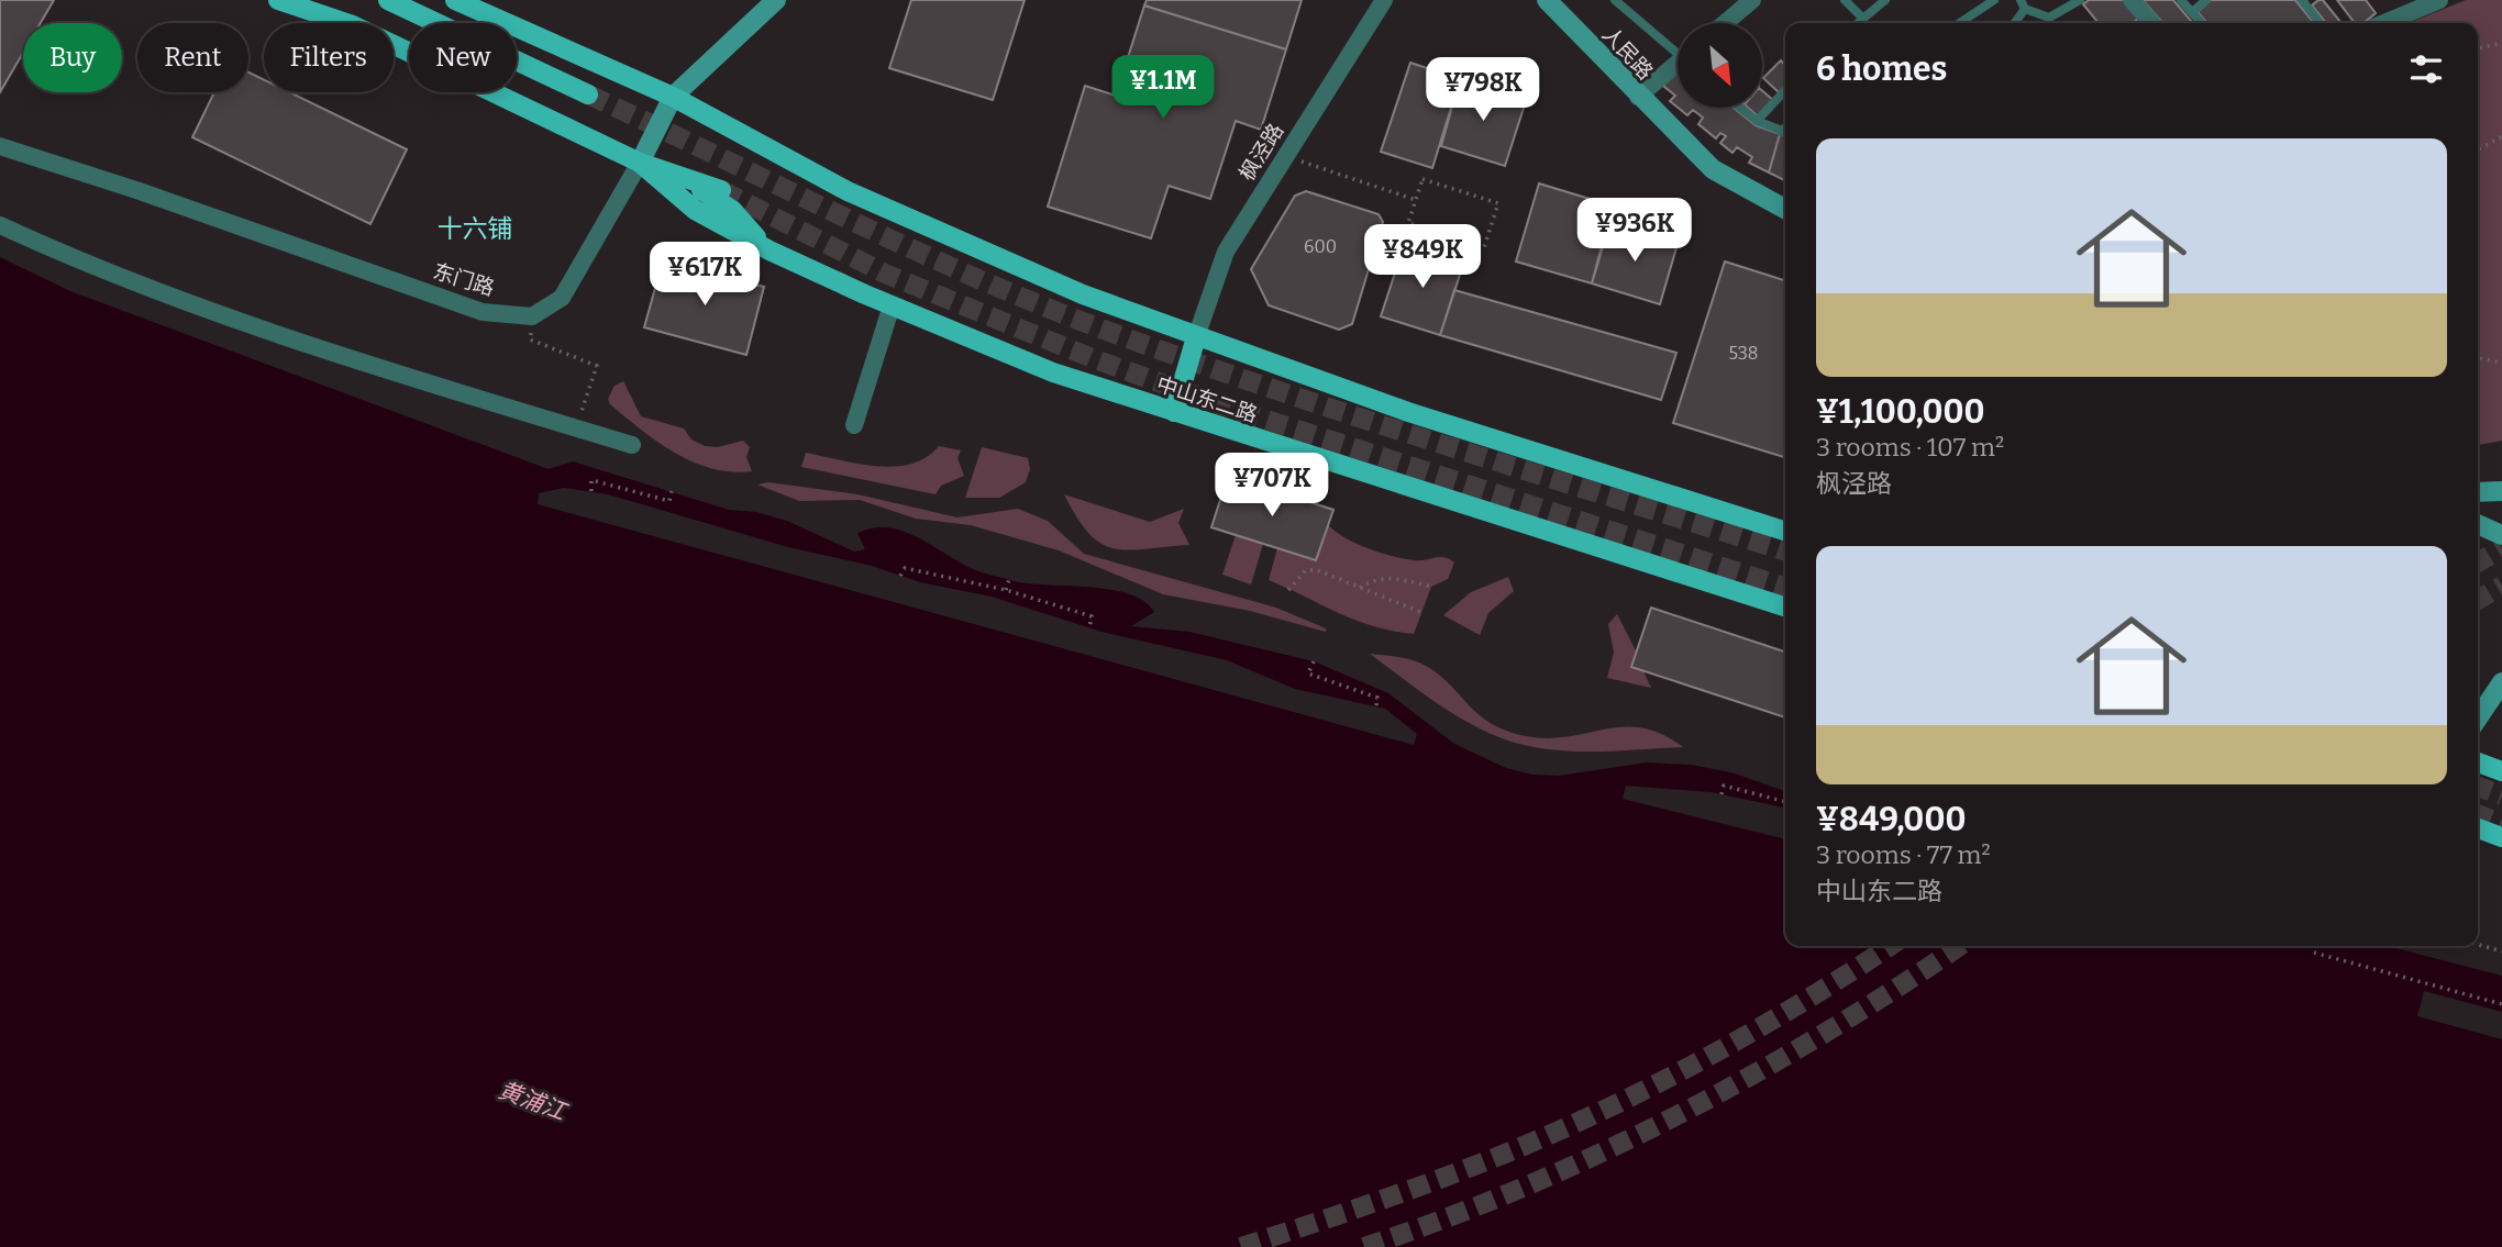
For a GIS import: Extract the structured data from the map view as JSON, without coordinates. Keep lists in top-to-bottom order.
{
  "streets": {
    "main road": ["中山东二路"],
    "street": ["人民路", "枫泾路", "东门路"]
  },
  "districts": ["十六铺"],
  "water": ["黄浦江"],
  "house_numbers": ["600", "538"],
  "north": "bottom right",
  "page": {
    "chip": [
      "Buy",
      "Rent",
      "Filters",
      "New"
    ],
    "heading": "6 homes",
    "price": [
      "¥1.1M",
      "¥798K",
      "¥936K",
      "¥849K",
      "¥617K",
      "¥707K"
    ],
    "list": [
      {
        "name": "¥1,100,000",
        "note": "3 rooms · 107 m² · 枫泾路"
      },
      {
        "name": "¥849,000",
        "note": "3 rooms · 77 m² · 中山东二路"
      }
    ]
  }
}
